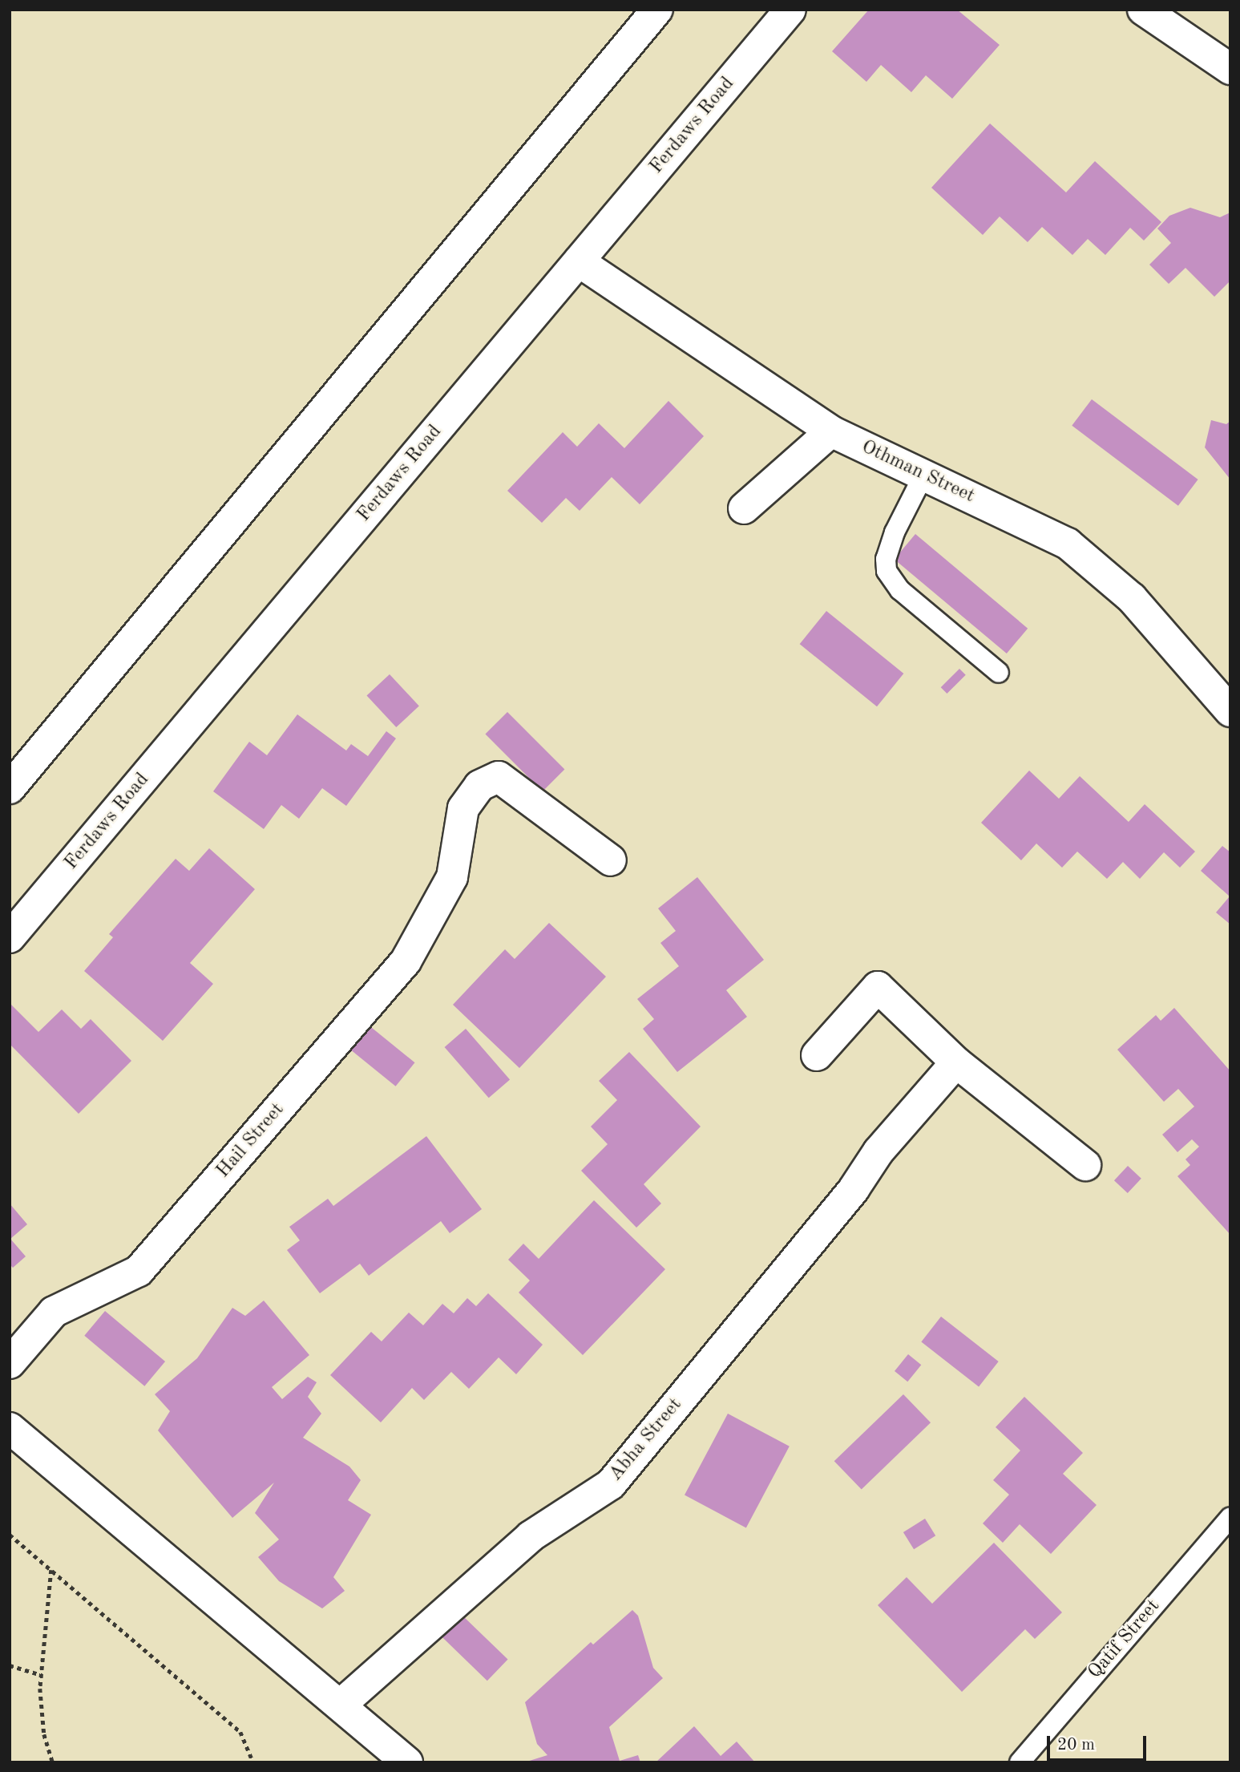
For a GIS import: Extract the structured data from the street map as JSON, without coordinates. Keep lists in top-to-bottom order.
{
  "streets": {
    "street": [
      "Ferdaws Road",
      "Othman Street",
      "Hail Street",
      "Abha Street"
    ],
    "lane": ["Qatif Street"]
  },
  "crossings": [
    ["Ferdaws Road", "Othman Street"]
  ],
  "scale_bar": "20 m"
}
